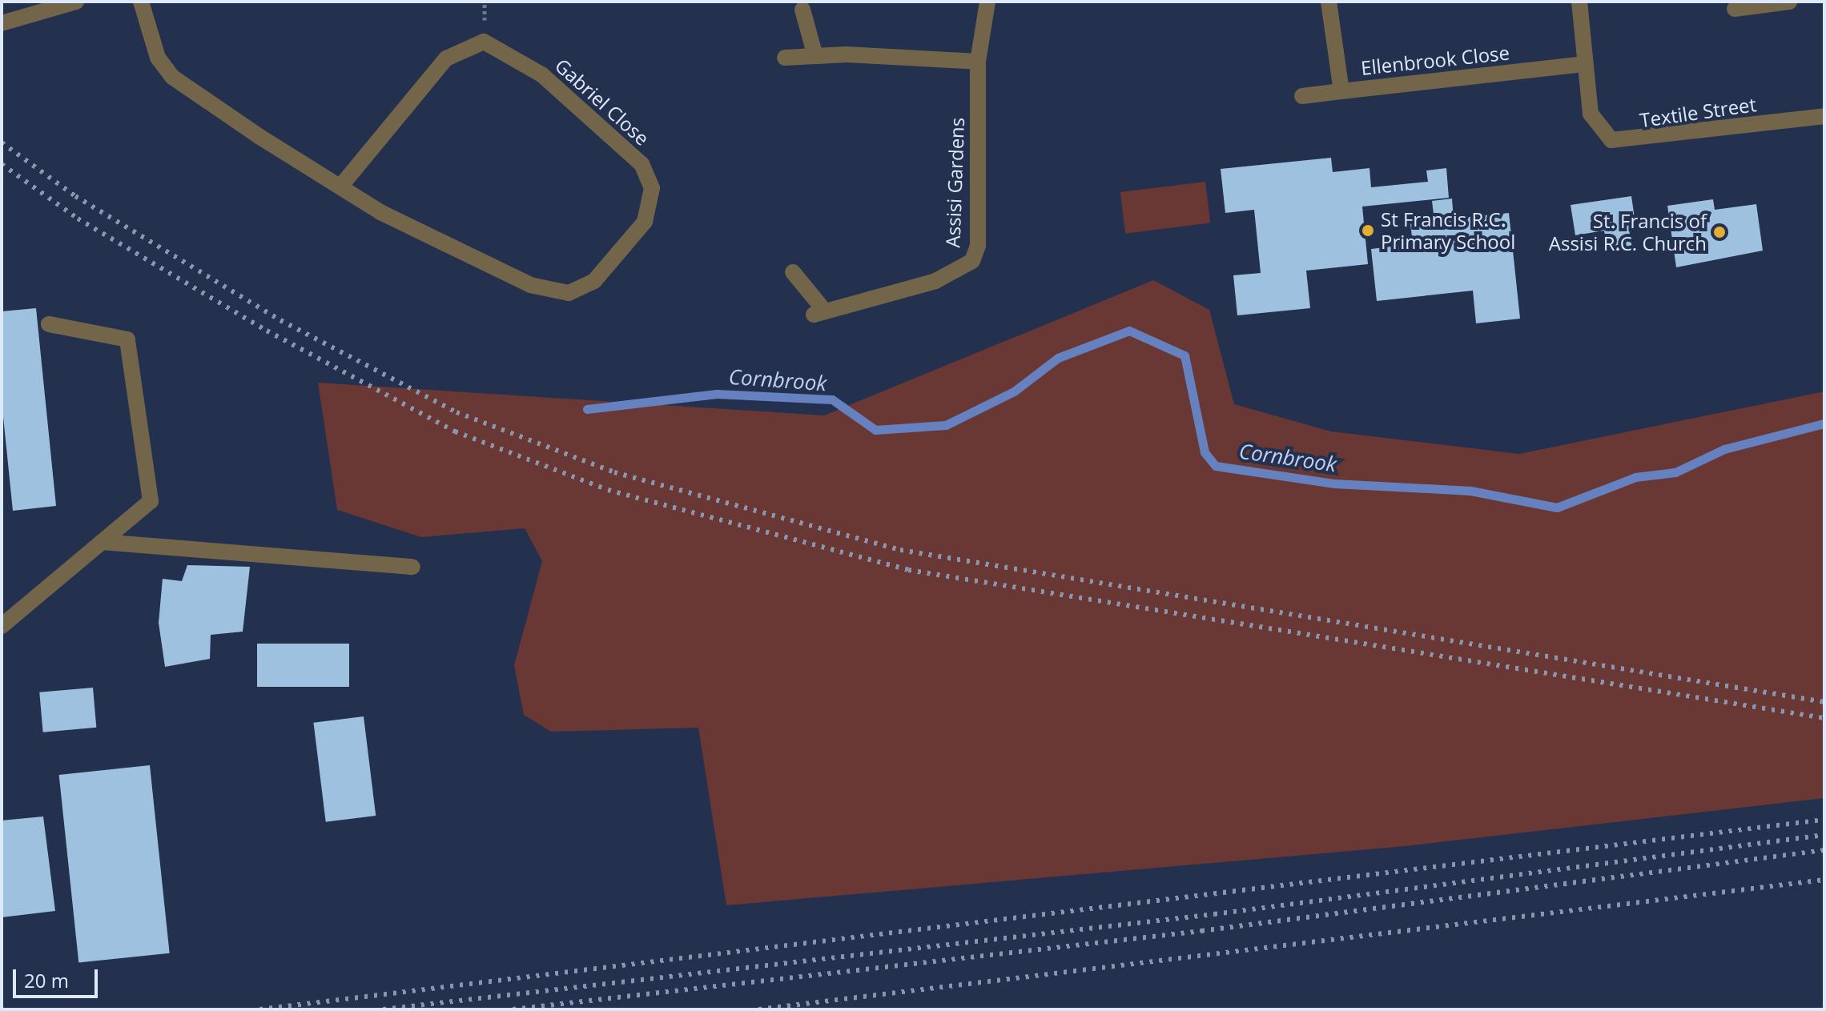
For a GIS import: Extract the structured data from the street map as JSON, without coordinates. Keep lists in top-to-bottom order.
{
  "streets": {
    "street": [
      "Ellenbrook Close",
      "Gabriel Close",
      "Textile Street",
      "Assisi Gardens"
    ]
  },
  "crossings": [
    ["Ellenbrook Close", "Textile Street"]
  ],
  "water": ["Cornbrook"],
  "places": ["St Francis R.C. Primary School", "St. Francis of Assisi R.C. Church"],
  "scale_bar": "20 m"
}
